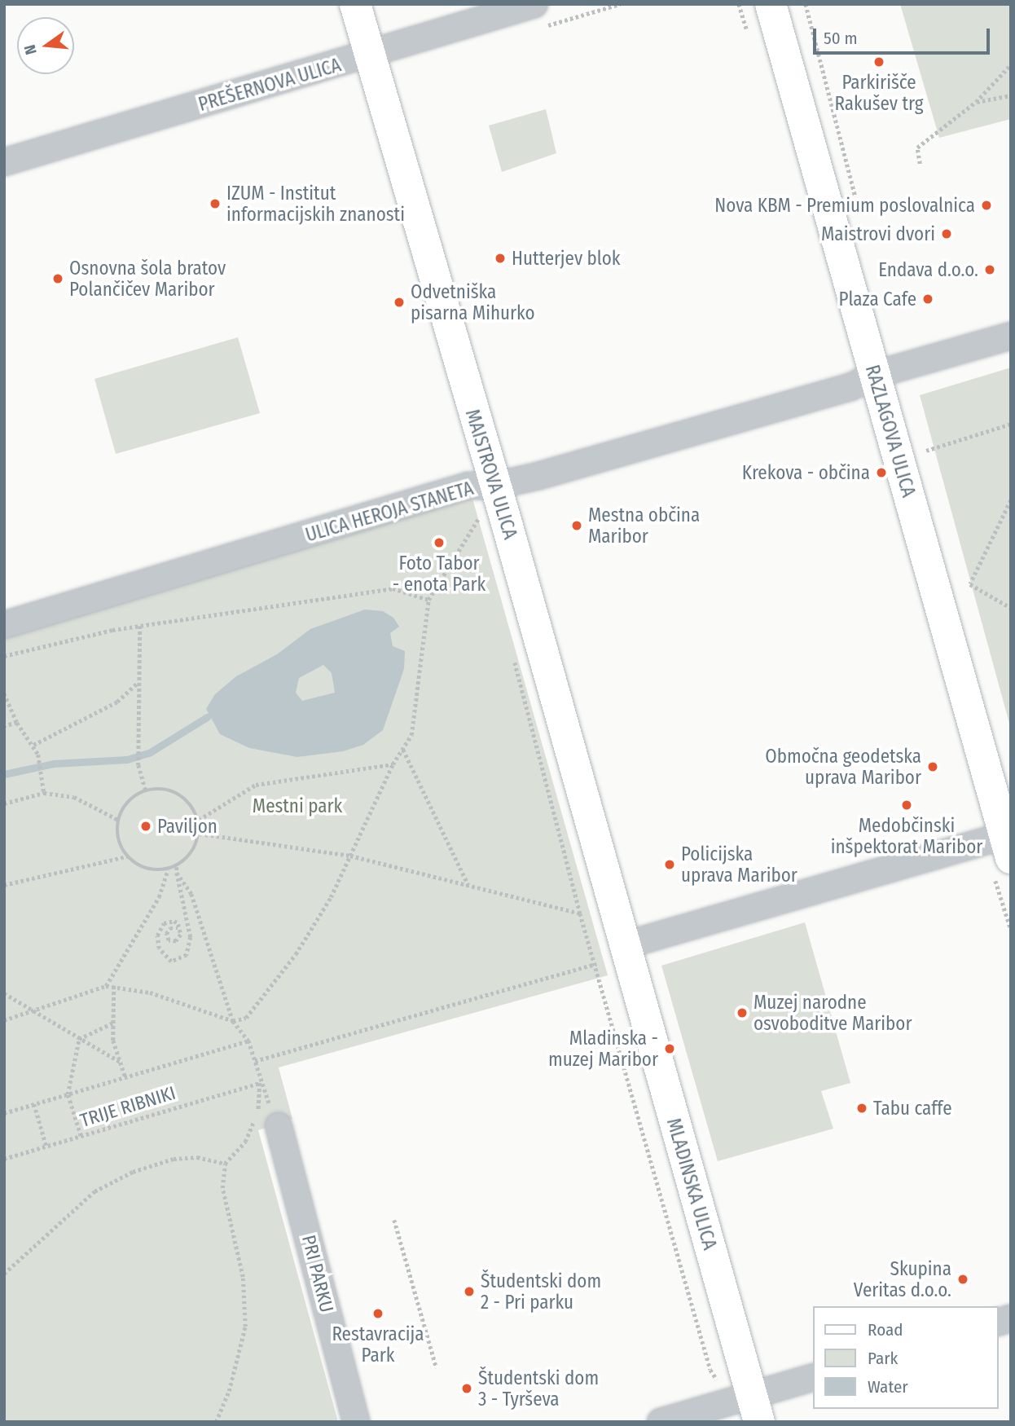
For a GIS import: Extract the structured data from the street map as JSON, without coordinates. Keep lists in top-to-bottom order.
{
  "streets": {
    "street": [
      "PREŠERNOVA ULICA",
      "RAZLAGOVA ULICA",
      "MAISTROVA ULICA",
      "ULICA HEROJA STANETA",
      "MLADINSKA ULICA",
      "PRI PARKU"
    ],
    "path": ["TRIJE RIBNIKI"]
  },
  "crossings": [
    ["PREŠERNOVA ULICA", "MAISTROVA ULICA"],
    ["RAZLAGOVA ULICA", "ULICA HEROJA STANETA"],
    ["MAISTROVA ULICA", "ULICA HEROJA STANETA"],
    ["MAISTROVA ULICA", "MLADINSKA ULICA"]
  ],
  "parks": ["Mestni park"],
  "places": [
    "Parkirišče Rakušev trg",
    "IZUM - Institut informacijskih znanosti",
    "Nova KBM - Premium poslovalnica",
    "Maistrovi dvori",
    "Hutterjev blok",
    "Endava d.o.o.",
    "Osnovna šola bratov Polančičev Maribor",
    "Plaza Cafe",
    "Odvetniška pisarna Mihurko",
    "Krekova - občina",
    "Mestna občina Maribor",
    "Foto Tabor - enota Park",
    "Območna geodetska uprava Maribor",
    "Medobčinski inšpektorat Maribor",
    "Paviljon",
    "Policijska uprava Maribor",
    "Muzej narodne osvoboditve Maribor",
    "Mladinska - muzej Maribor",
    "Tabu caffe",
    "Skupina Veritas d.o.o.",
    "Študentski dom 2 - Pri parku",
    "Restavracija Park",
    "Študentski dom 3 - Tyrševa"
  ],
  "legend": ["Road", "Park", "Water"],
  "scale_bar": "50 m",
  "north": "left"
}
